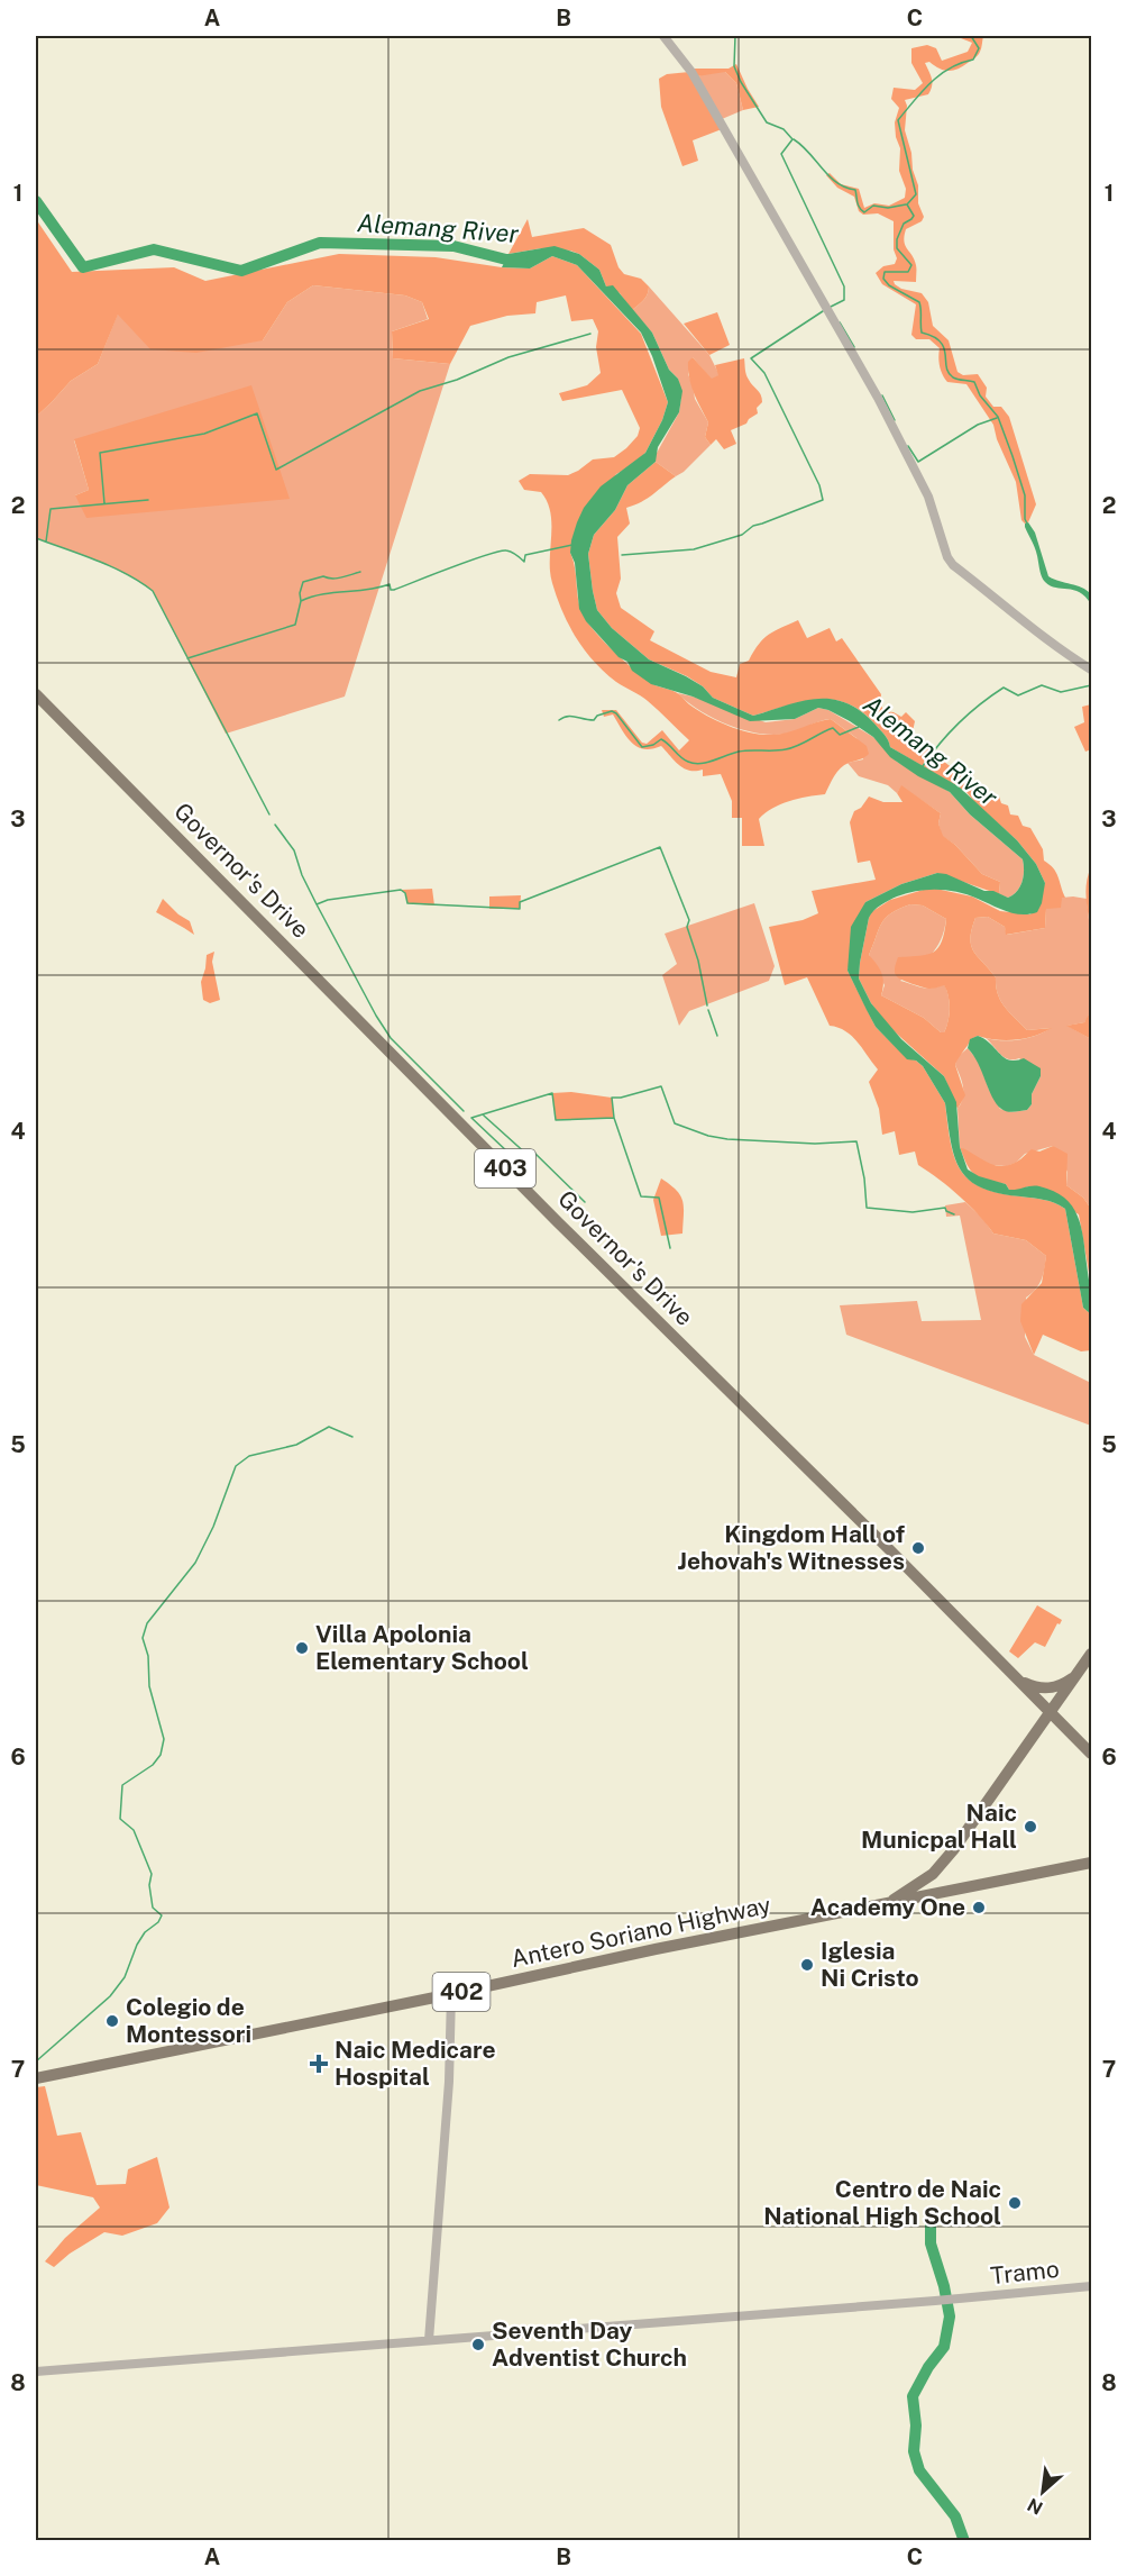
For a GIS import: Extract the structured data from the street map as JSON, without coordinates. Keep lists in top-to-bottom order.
{
  "streets": {
    "main road": [
      "Governor's Drive",
      "403",
      "Antero Soriano Highway",
      "402"
    ],
    "street": ["Tramo"]
  },
  "crossings": [
    ["Governor's Drive", "403"],
    ["Governor's Drive", "Antero Soriano Highway"],
    ["403", "Antero Soriano Highway"],
    ["Antero Soriano Highway", "402"]
  ],
  "water": ["Alemang River"],
  "places": {
    "other": [
      "Kingdom Hall of Jehovah's Witnesses",
      "Villa Apolonia Elementary School",
      "Naic Municpal Hall",
      "Academy One",
      "Iglesia Ni Cristo",
      "Colegio de Montessori",
      "Centro de Naic National High School",
      "Seventh Day Adventist Church"
    ],
    "health": ["Naic Medicare Hospital"]
  },
  "north": "bottom left",
  "grid": {
    "columns": ["A", "B", "C"],
    "rows": [
      "1",
      "2",
      "3",
      "4",
      "5",
      "6",
      "7",
      "8"
    ]
  }
}
